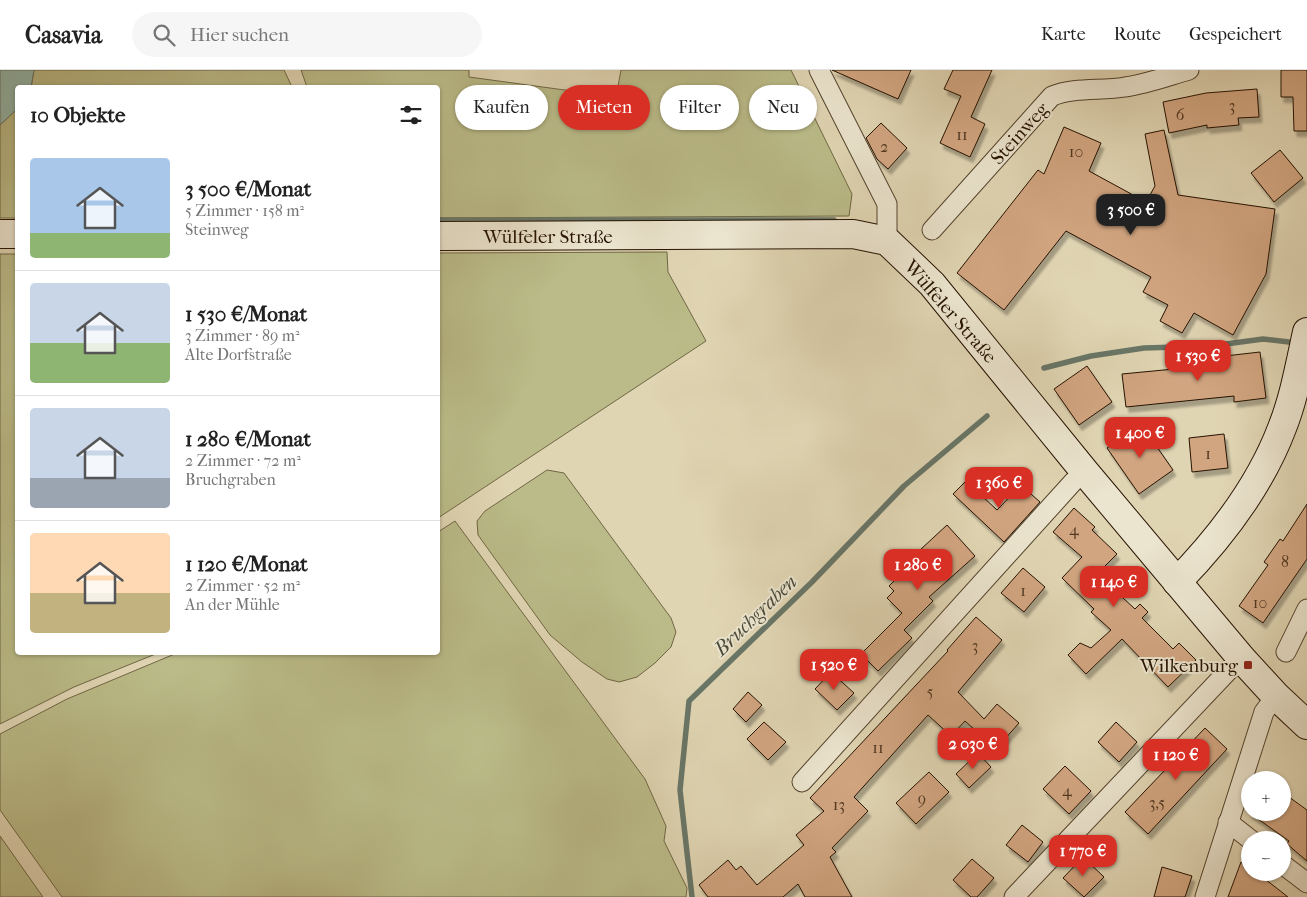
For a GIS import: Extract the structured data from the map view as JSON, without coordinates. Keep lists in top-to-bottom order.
{
  "streets": {
    "main road": ["Wülfeler Straße"],
    "street": ["Steinweg"]
  },
  "water": ["Bruchgraben"],
  "places": {
    "transit": ["Wilkenburg"]
  },
  "house_numbers": [
    "3",
    "6",
    "11",
    "2",
    "10",
    "1",
    "4",
    "8",
    "1",
    "10",
    "3",
    "5",
    "11",
    "4",
    "9",
    "3,5",
    "13"
  ],
  "page": {
    "header": "Casavia",
    "search": "Hier suchen",
    "nav": ["Karte", "Route", "Gespeichert"],
    "chip": [
      "Kaufen",
      "Mieten",
      "Filter",
      "Neu"
    ],
    "heading": "10 Objekte",
    "list": [
      {
        "name": "3 500 €/Monat",
        "note": "5 Zimmer · 158 m² · Steinweg"
      },
      {
        "name": "1 530 €/Monat",
        "note": "3 Zimmer · 89 m² · Alte Dorfstraße"
      },
      {
        "name": "1 280 €/Monat",
        "note": "2 Zimmer · 72 m² · Bruchgraben"
      },
      {
        "name": "1 120 €/Monat",
        "note": "2 Zimmer · 52 m² · An der Mühle"
      }
    ],
    "price": [
      "3 500 €",
      "1 530 €",
      "1 400 €",
      "1 360 €",
      "1 280 €",
      "1 140 €",
      "1 520 €",
      "2 030 €",
      "1 120 €",
      "1 770 €"
    ],
    "map_buttons": ["+", "−"]
  }
}
